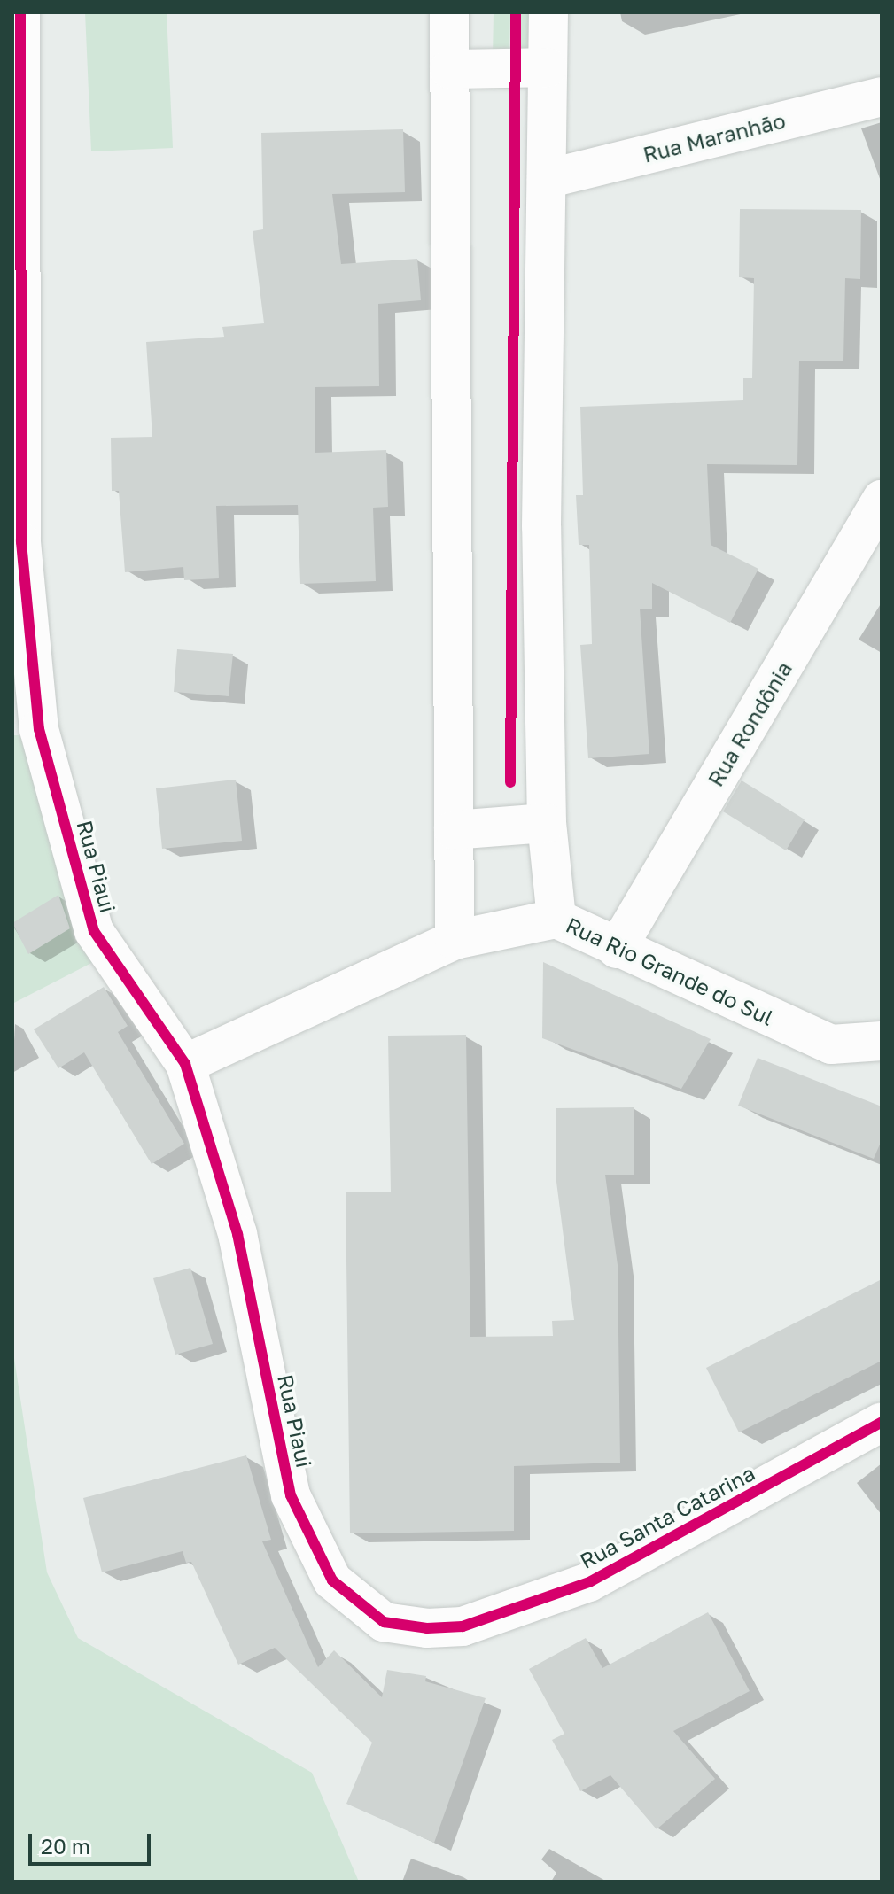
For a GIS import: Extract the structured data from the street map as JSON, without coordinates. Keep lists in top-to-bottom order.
{
  "streets": {
    "street": [
      "Rua Maranhão",
      "Rua Rondônia",
      "Rua Piaui",
      "Rua Rio Grande do Sul",
      "Rua Santa Catarina"
    ]
  },
  "crossings": [
    ["Rua Rondônia", "Rua Rio Grande do Sul"],
    ["Rua Piaui", "Rua Rio Grande do Sul"],
    ["Rua Piaui", "Rua Santa Catarina"]
  ],
  "scale_bar": "20 m"
}
